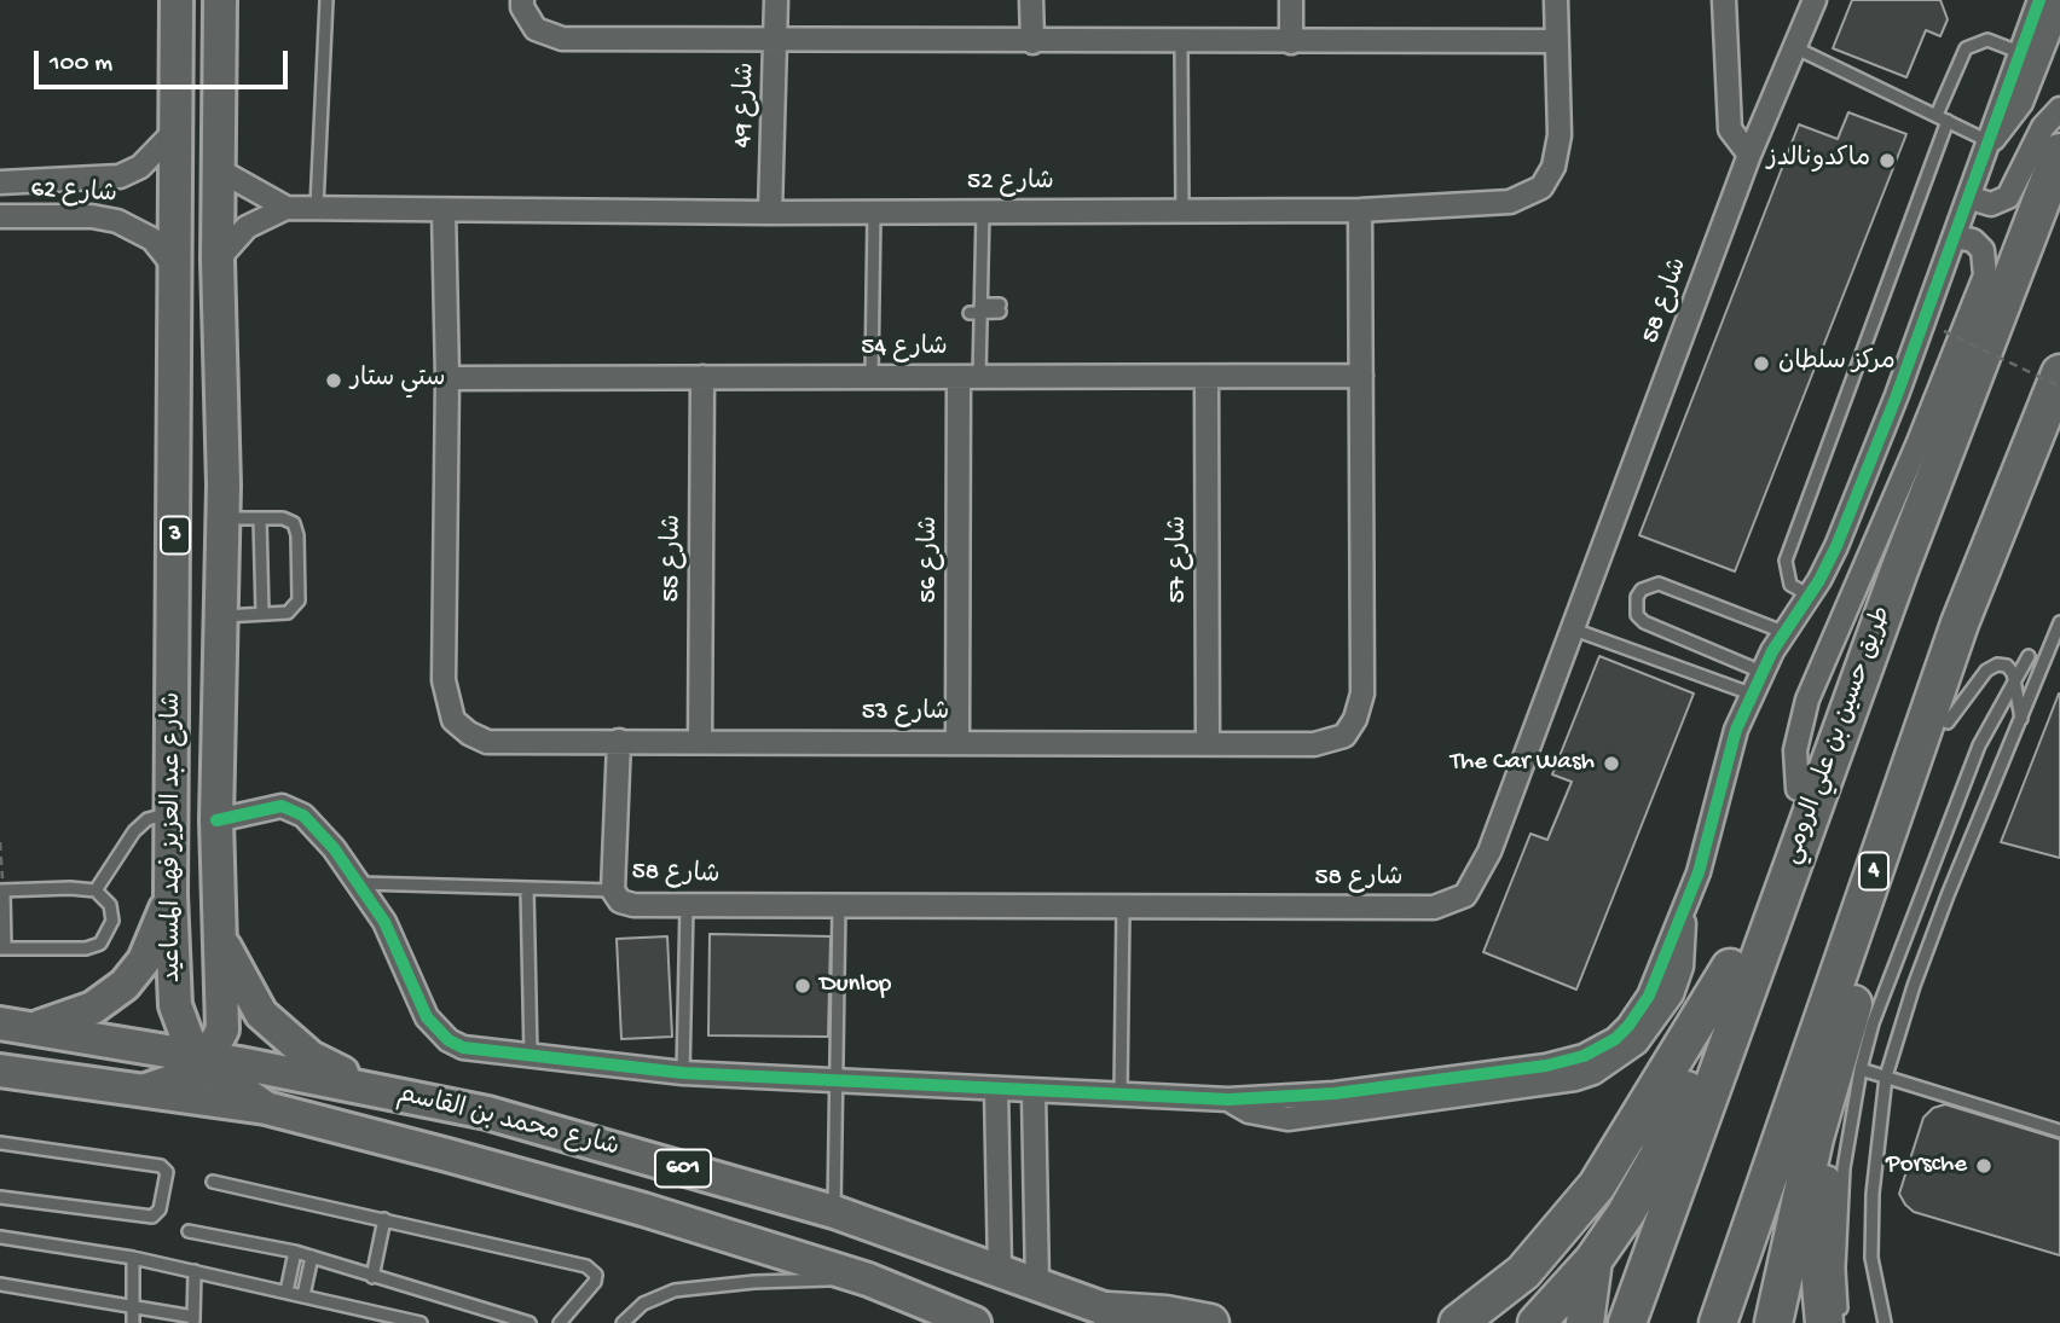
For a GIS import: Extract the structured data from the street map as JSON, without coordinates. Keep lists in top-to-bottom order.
{
  "streets": {
    "highway": ["طريق حسين بن علي الرومي", "4"],
    "main road": [
      "3",
      "شارع عبد العزيز فهد المساعيد",
      "شارع محمد بن القاسم",
      "601"
    ],
    "street": [
      "شارع 49",
      "شارع 52",
      "شارع 62",
      "شارع 58",
      "شارع 54",
      "شارع 55",
      "شارع 56",
      "شارع 57",
      "شارع 53"
    ]
  },
  "crossings": [
    ["شارع 49", "شارع 52"],
    ["شارع 52", "شارع 53"],
    ["شارع 52", "شارع عبد العزيز فهد المساعيد"],
    ["شارع 62", "شارع عبد العزيز فهد المساعيد"],
    ["شارع 58", "شارع 53"],
    ["شارع 54", "شارع 55"],
    ["شارع 54", "شارع 56"],
    ["شارع 54", "شارع 57"],
    ["شارع 54", "شارع 53"],
    ["شارع 55", "شارع 53"],
    ["شارع 56", "شارع 53"],
    ["شارع 57", "شارع 53"],
    ["شارع عبد العزيز فهد المساعيد", "شارع محمد بن القاسم"]
  ],
  "places": [
    "ماكدونالدز",
    "مركز سلطان",
    "ستي ستار",
    "The Car Wash",
    "Dunlop",
    "Porsche"
  ],
  "scale_bar": "100 m"
}
